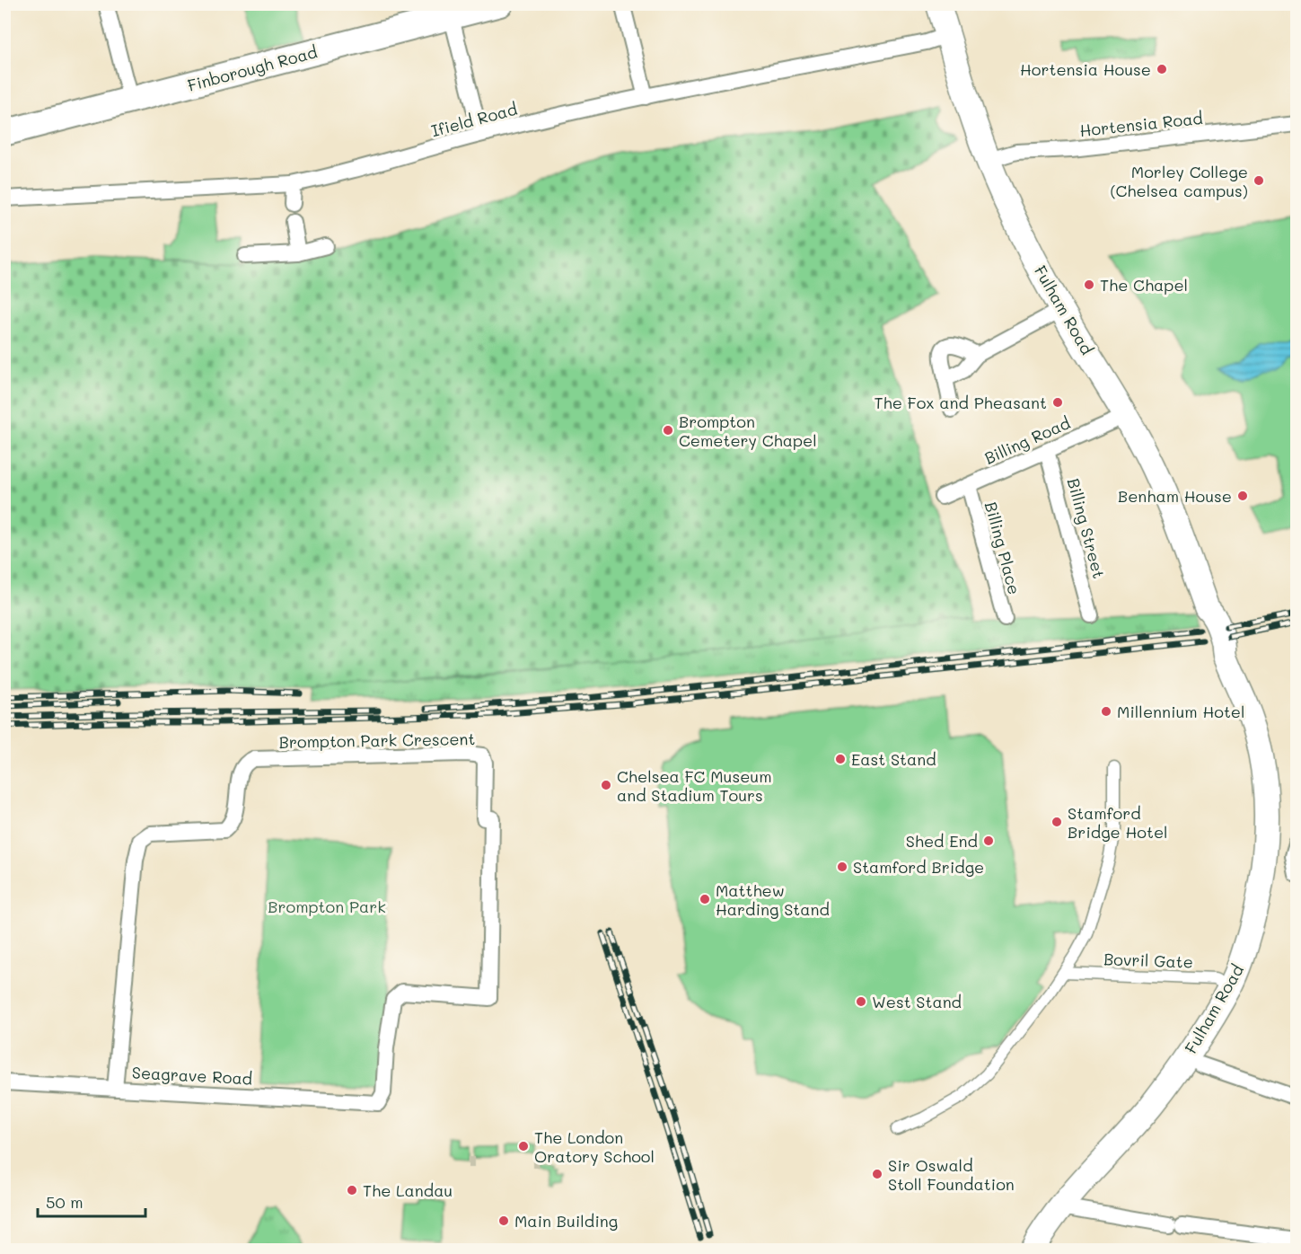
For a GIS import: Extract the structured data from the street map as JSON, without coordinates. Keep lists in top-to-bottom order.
{
  "streets": {
    "highway": ["Finborough Road"],
    "main road": ["Fulham Road"],
    "street": [
      "Ifield Road",
      "Hortensia Road",
      "Billing Road",
      "Billing Street",
      "Billing Place",
      "Brompton Park Crescent",
      "Bovril Gate",
      "Seagrave Road"
    ]
  },
  "crossings": [
    ["Ifield Road", "Fulham Road"],
    ["Hortensia Road", "Fulham Road"],
    ["Fulham Road", "Billing Road"],
    ["Fulham Road", "Bovril Gate"],
    ["Billing Road", "Billing Street"],
    ["Billing Road", "Billing Place"],
    ["Brompton Park Crescent", "Seagrave Road"]
  ],
  "parks": ["Brompton Park"],
  "places": [
    "Hortensia House",
    "Morley College (Chelsea campus)",
    "The Chapel",
    "The Fox and Pheasant",
    "Brompton Cemetery Chapel",
    "Benham House",
    "Millennium Hotel",
    "East Stand",
    "Chelsea FC Museum and Stadium Tours",
    "Stamford Bridge Hotel",
    "Shed End",
    "Stamford Bridge",
    "Matthew Harding Stand",
    "West Stand",
    "The London Oratory School",
    "Sir Oswald Stoll Foundation",
    "The Landau",
    "Main Building"
  ],
  "scale_bar": "50 m"
}
